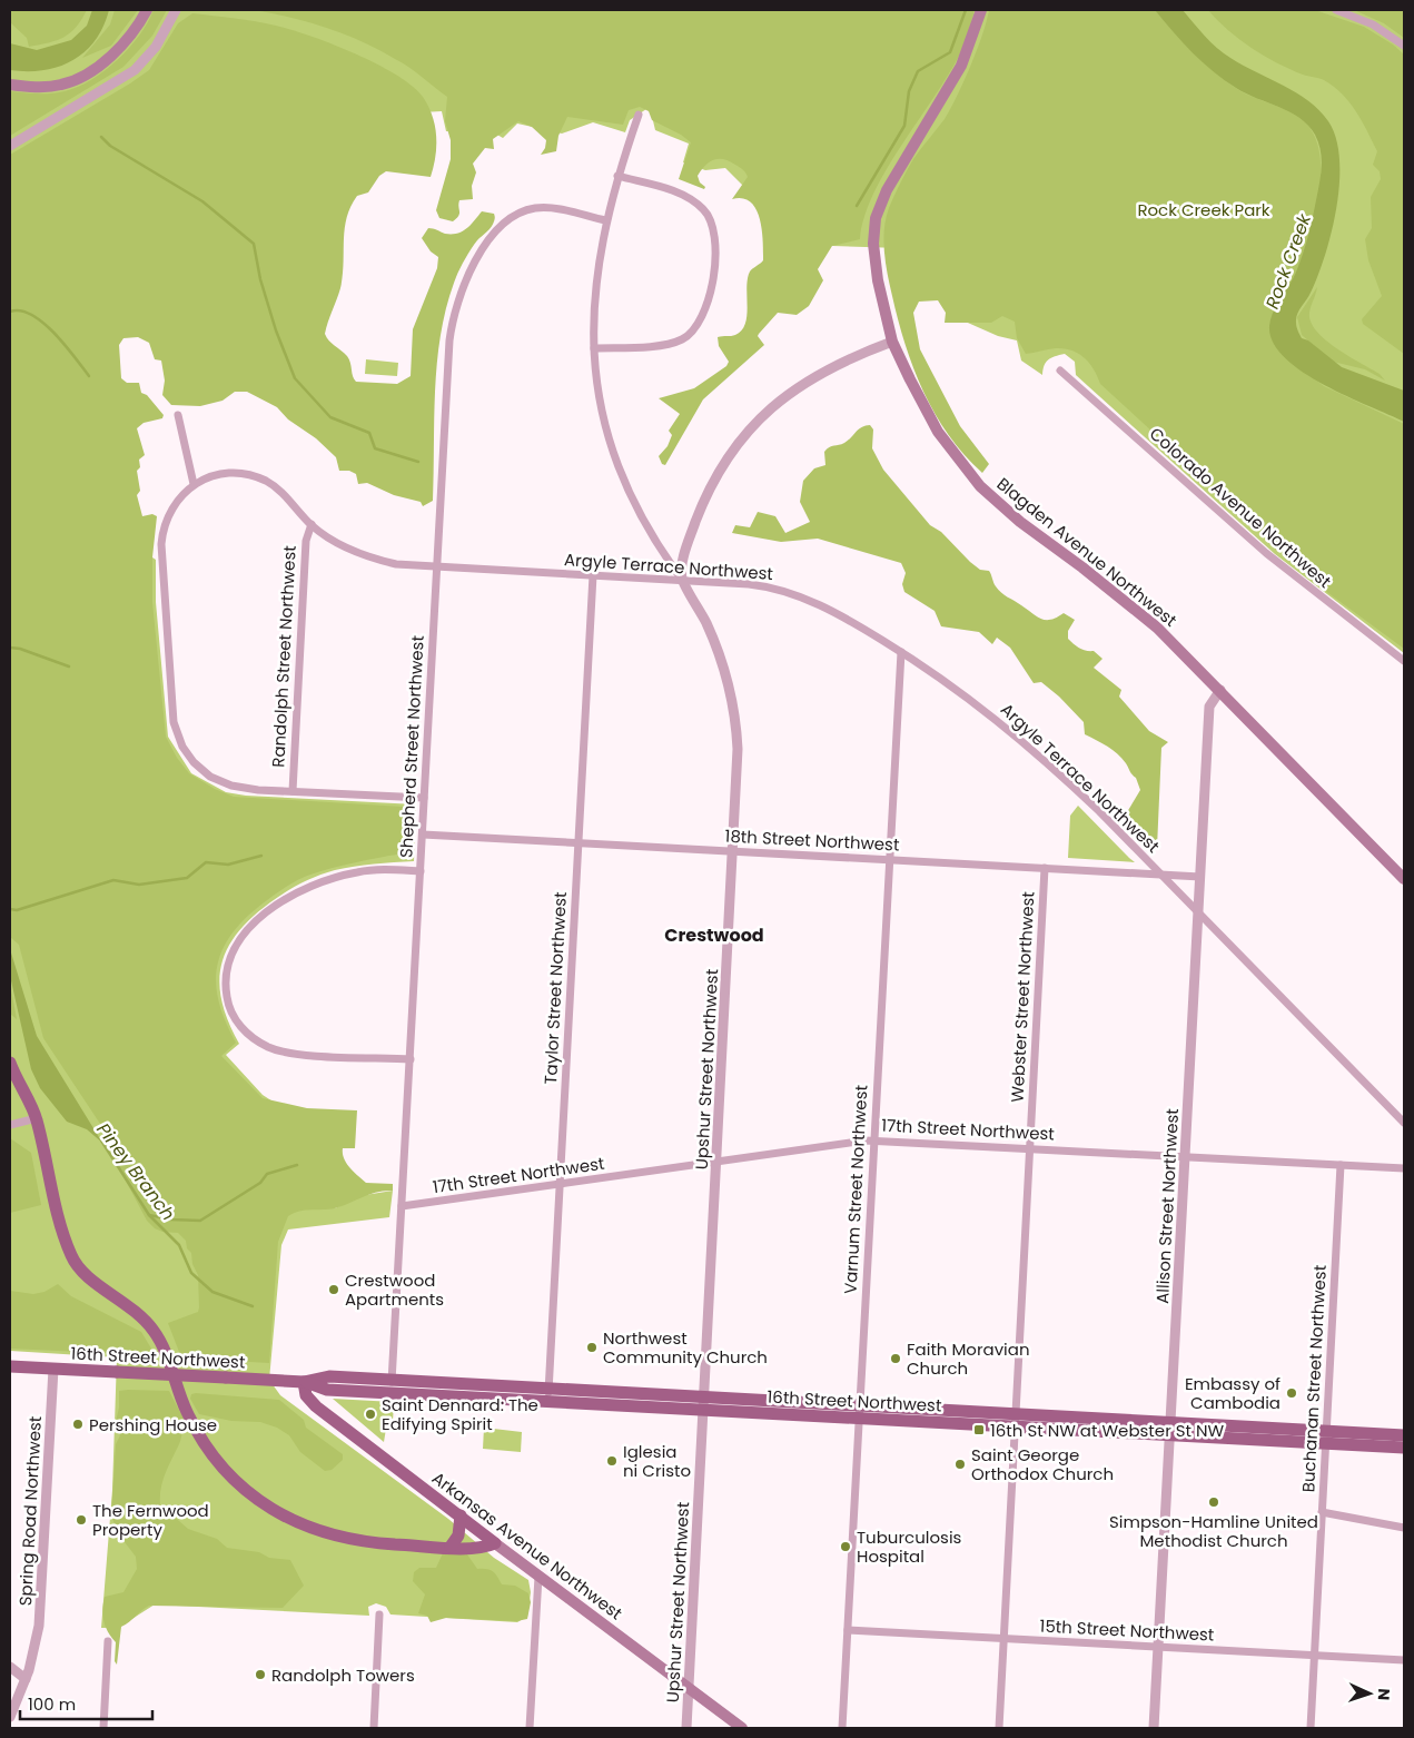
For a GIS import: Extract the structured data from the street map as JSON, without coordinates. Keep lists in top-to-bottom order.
{
  "streets": {
    "main road": ["Blagden Avenue Northwest", "16th Street Northwest", "Arkansas Avenue Northwest"],
    "street": [
      "Colorado Avenue Northwest",
      "Argyle Terrace Northwest",
      "Randolph Street Northwest",
      "Shepherd Street Northwest",
      "18th Street Northwest",
      "Taylor Street Northwest",
      "Webster Street Northwest",
      "Upshur Street Northwest",
      "17th Street Northwest",
      "Varnum Street Northwest",
      "Allison Street Northwest",
      "Buchanan Street Northwest",
      "Spring Road Northwest",
      "15th Street Northwest"
    ]
  },
  "crossings": [
    ["Blagden Avenue Northwest", "Allison Street Northwest"],
    ["Argyle Terrace Northwest", "Randolph Street Northwest"],
    ["Argyle Terrace Northwest", "Shepherd Street Northwest"],
    ["Argyle Terrace Northwest", "18th Street Northwest"],
    ["Argyle Terrace Northwest", "Taylor Street Northwest"],
    ["Argyle Terrace Northwest", "Upshur Street Northwest"],
    ["Argyle Terrace Northwest", "Varnum Street Northwest"],
    ["Argyle Terrace Northwest", "Allison Street Northwest"],
    ["Shepherd Street Northwest", "18th Street Northwest"],
    ["Shepherd Street Northwest", "Upshur Street Northwest"],
    ["Shepherd Street Northwest", "17th Street Northwest"],
    ["Shepherd Street Northwest", "16th Street Northwest"],
    ["18th Street Northwest", "Taylor Street Northwest"],
    ["18th Street Northwest", "Webster Street Northwest"],
    ["18th Street Northwest", "Upshur Street Northwest"],
    ["18th Street Northwest", "Varnum Street Northwest"],
    ["18th Street Northwest", "Allison Street Northwest"],
    ["Taylor Street Northwest", "17th Street Northwest"],
    ["Taylor Street Northwest", "16th Street Northwest"],
    ["Webster Street Northwest", "17th Street Northwest"],
    ["Webster Street Northwest", "16th Street Northwest"],
    ["Webster Street Northwest", "15th Street Northwest"],
    ["Upshur Street Northwest", "17th Street Northwest"],
    ["Upshur Street Northwest", "16th Street Northwest"],
    ["Upshur Street Northwest", "Arkansas Avenue Northwest"],
    ["17th Street Northwest", "Varnum Street Northwest"],
    ["17th Street Northwest", "Allison Street Northwest"],
    ["17th Street Northwest", "Buchanan Street Northwest"],
    ["Varnum Street Northwest", "16th Street Northwest"],
    ["Varnum Street Northwest", "15th Street Northwest"],
    ["Allison Street Northwest", "16th Street Northwest"],
    ["Allison Street Northwest", "15th Street Northwest"],
    ["16th Street Northwest", "Buchanan Street Northwest"],
    ["16th Street Northwest", "Spring Road Northwest"],
    ["16th Street Northwest", "Arkansas Avenue Northwest"],
    ["Buchanan Street Northwest", "15th Street Northwest"]
  ],
  "districts": ["Crestwood"],
  "water": ["Rock Creek", "Piney Branch"],
  "parks": ["Rock Creek Park"],
  "places": {
    "other": [
      "Crestwood Apartments",
      "Northwest Community Church",
      "Faith Moravian Church",
      "Embassy of Cambodia",
      "Saint Dennard: The Edifying Spirit",
      "Pershing House",
      "Iglesia ni Cristo",
      "Saint George Orthodox Church",
      "Simpson-Hamline United Methodist Church",
      "The Fernwood Property",
      "Tuburculosis Hospital",
      "Randolph Towers"
    ],
    "transit": ["16th St NW at Webster St NW"]
  },
  "scale_bar": "100 m",
  "north": "right"
}
